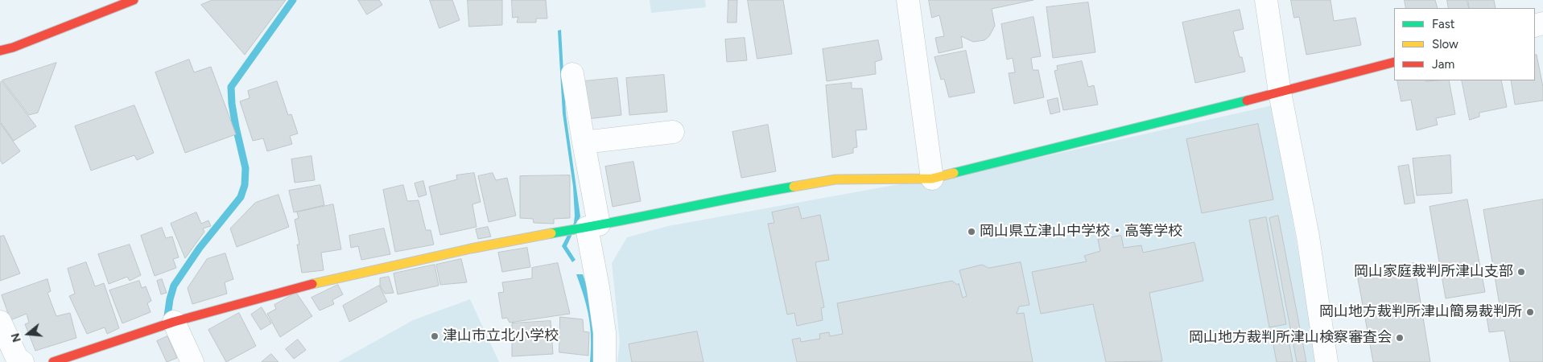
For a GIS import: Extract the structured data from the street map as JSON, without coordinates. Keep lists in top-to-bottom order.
{
  "places": [
    "岡山県立津山中学校・高等学校",
    "岡山家庭裁判所津山支部",
    "岡山地方裁判所津山簡易裁判所",
    "津山市立北小学校",
    "岡山地方裁判所津山検察審査会"
  ],
  "legend": ["Fast", "Slow", "Jam"],
  "north": "left"
}
